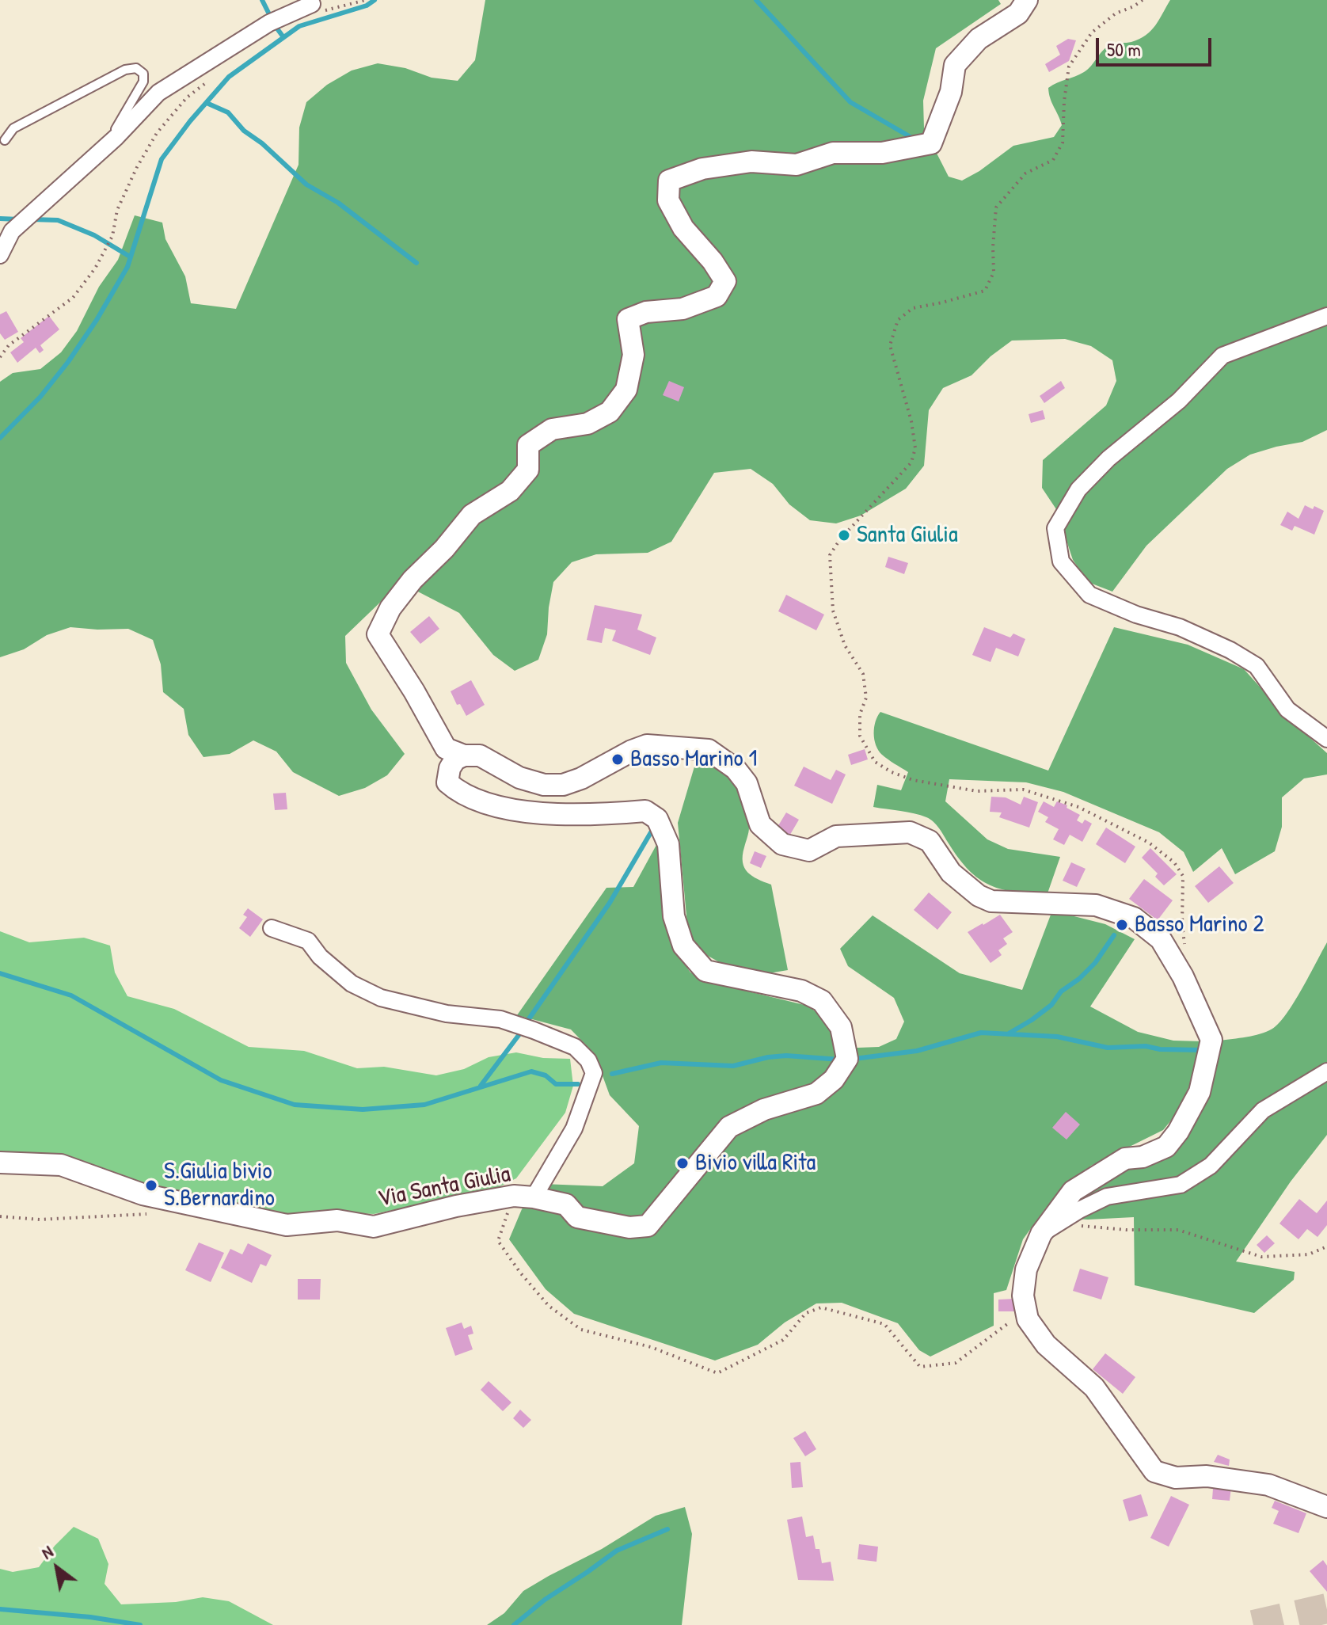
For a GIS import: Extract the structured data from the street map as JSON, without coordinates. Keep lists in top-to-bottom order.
{
  "streets": {
    "street": ["Via Santa Giulia"]
  },
  "places": [
    "Santa Giulia",
    "Basso Marino 1",
    "Basso Marino 2",
    "Bivio villa Rita",
    "S.Giulia bivio S.Bernardino"
  ],
  "scale_bar": "50 m",
  "north": "top left"
}
